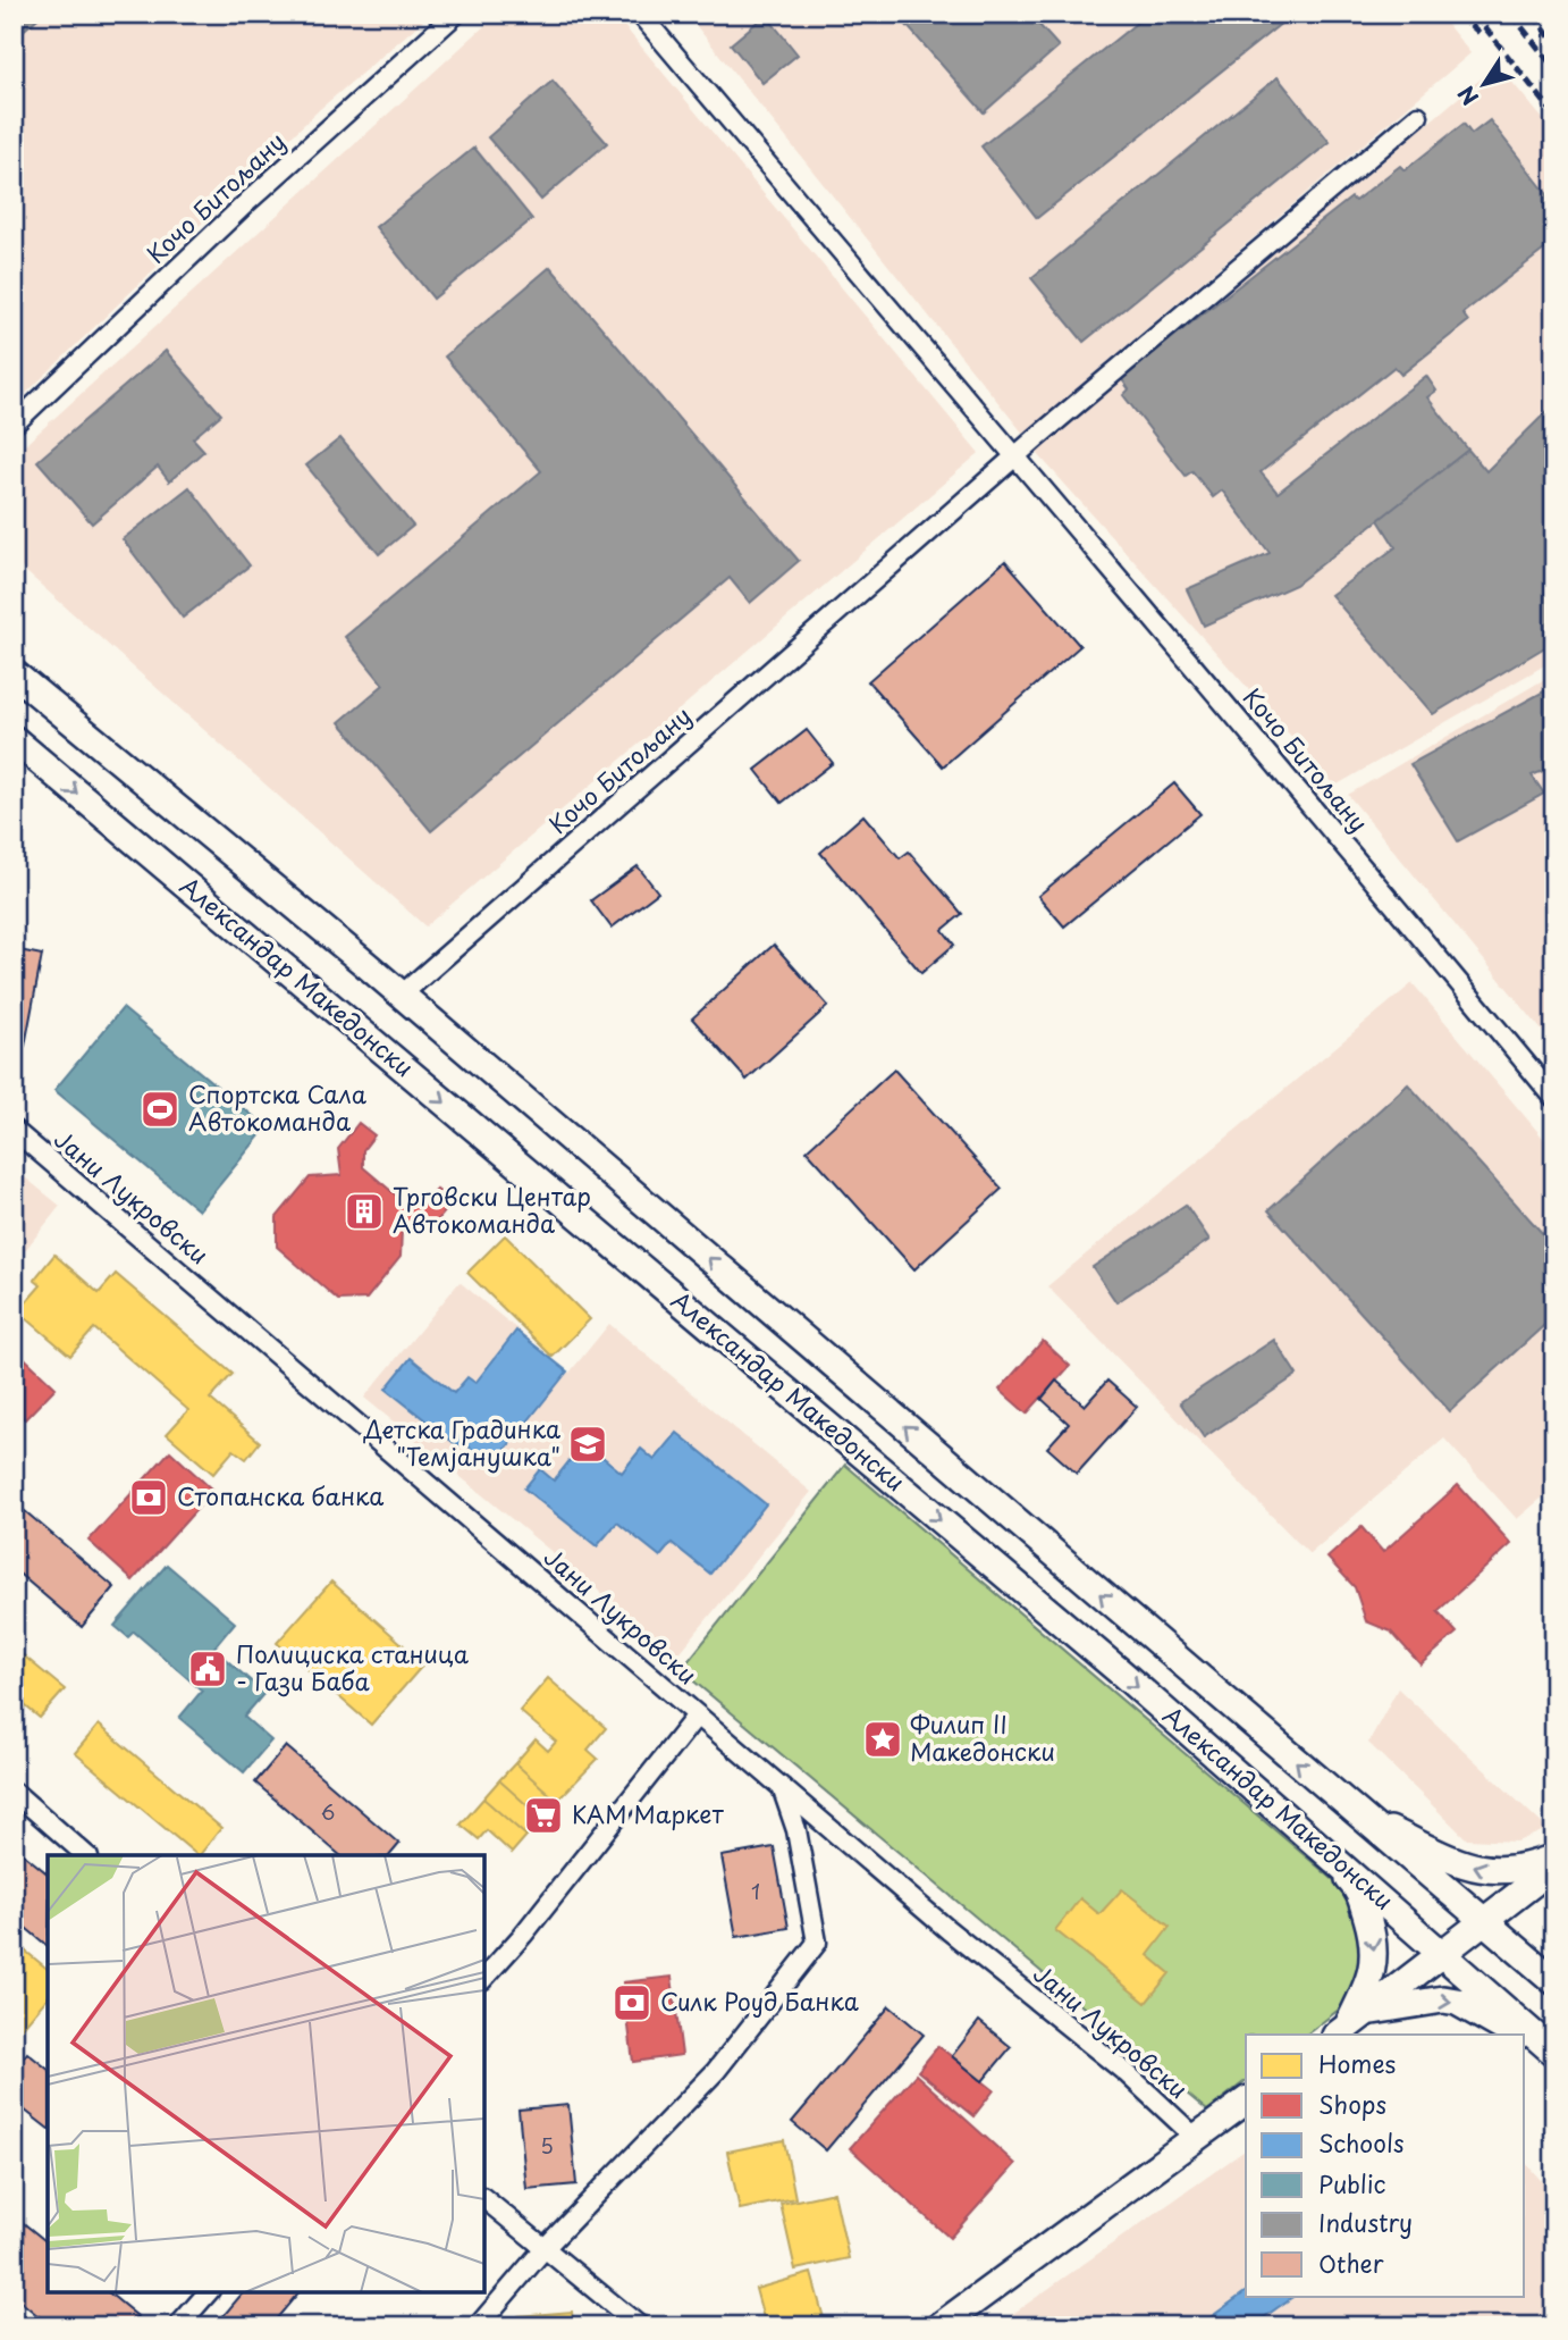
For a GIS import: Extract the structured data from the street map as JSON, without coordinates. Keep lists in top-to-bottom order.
{
  "streets": {
    "street": ["Кочо Битољану", "Александар Македонски", "Јани Лукровски"]
  },
  "crossings": [
    ["Кочо Битољану", "Александар Македонски"]
  ],
  "places": {
    "sports": ["Спортска Сала Автокоманда"],
    "building": ["Трговски Центар Автокоманда"],
    "school or university": ["Детска Градинка \"Темјанушка\""],
    "bank": ["Стопанска банка", "Силк Роуд Банка"],
    "public building": ["Полициска станица - Гази Баба"],
    "place": ["Филип II Македонски"],
    "supermarket": ["КАМ Маркет"]
  },
  "house_numbers": ["6", "1", "5"],
  "legend": [
    "Homes",
    "Shops",
    "Schools",
    "Public",
    "Industry",
    "Other"
  ],
  "north": "bottom left"
}
